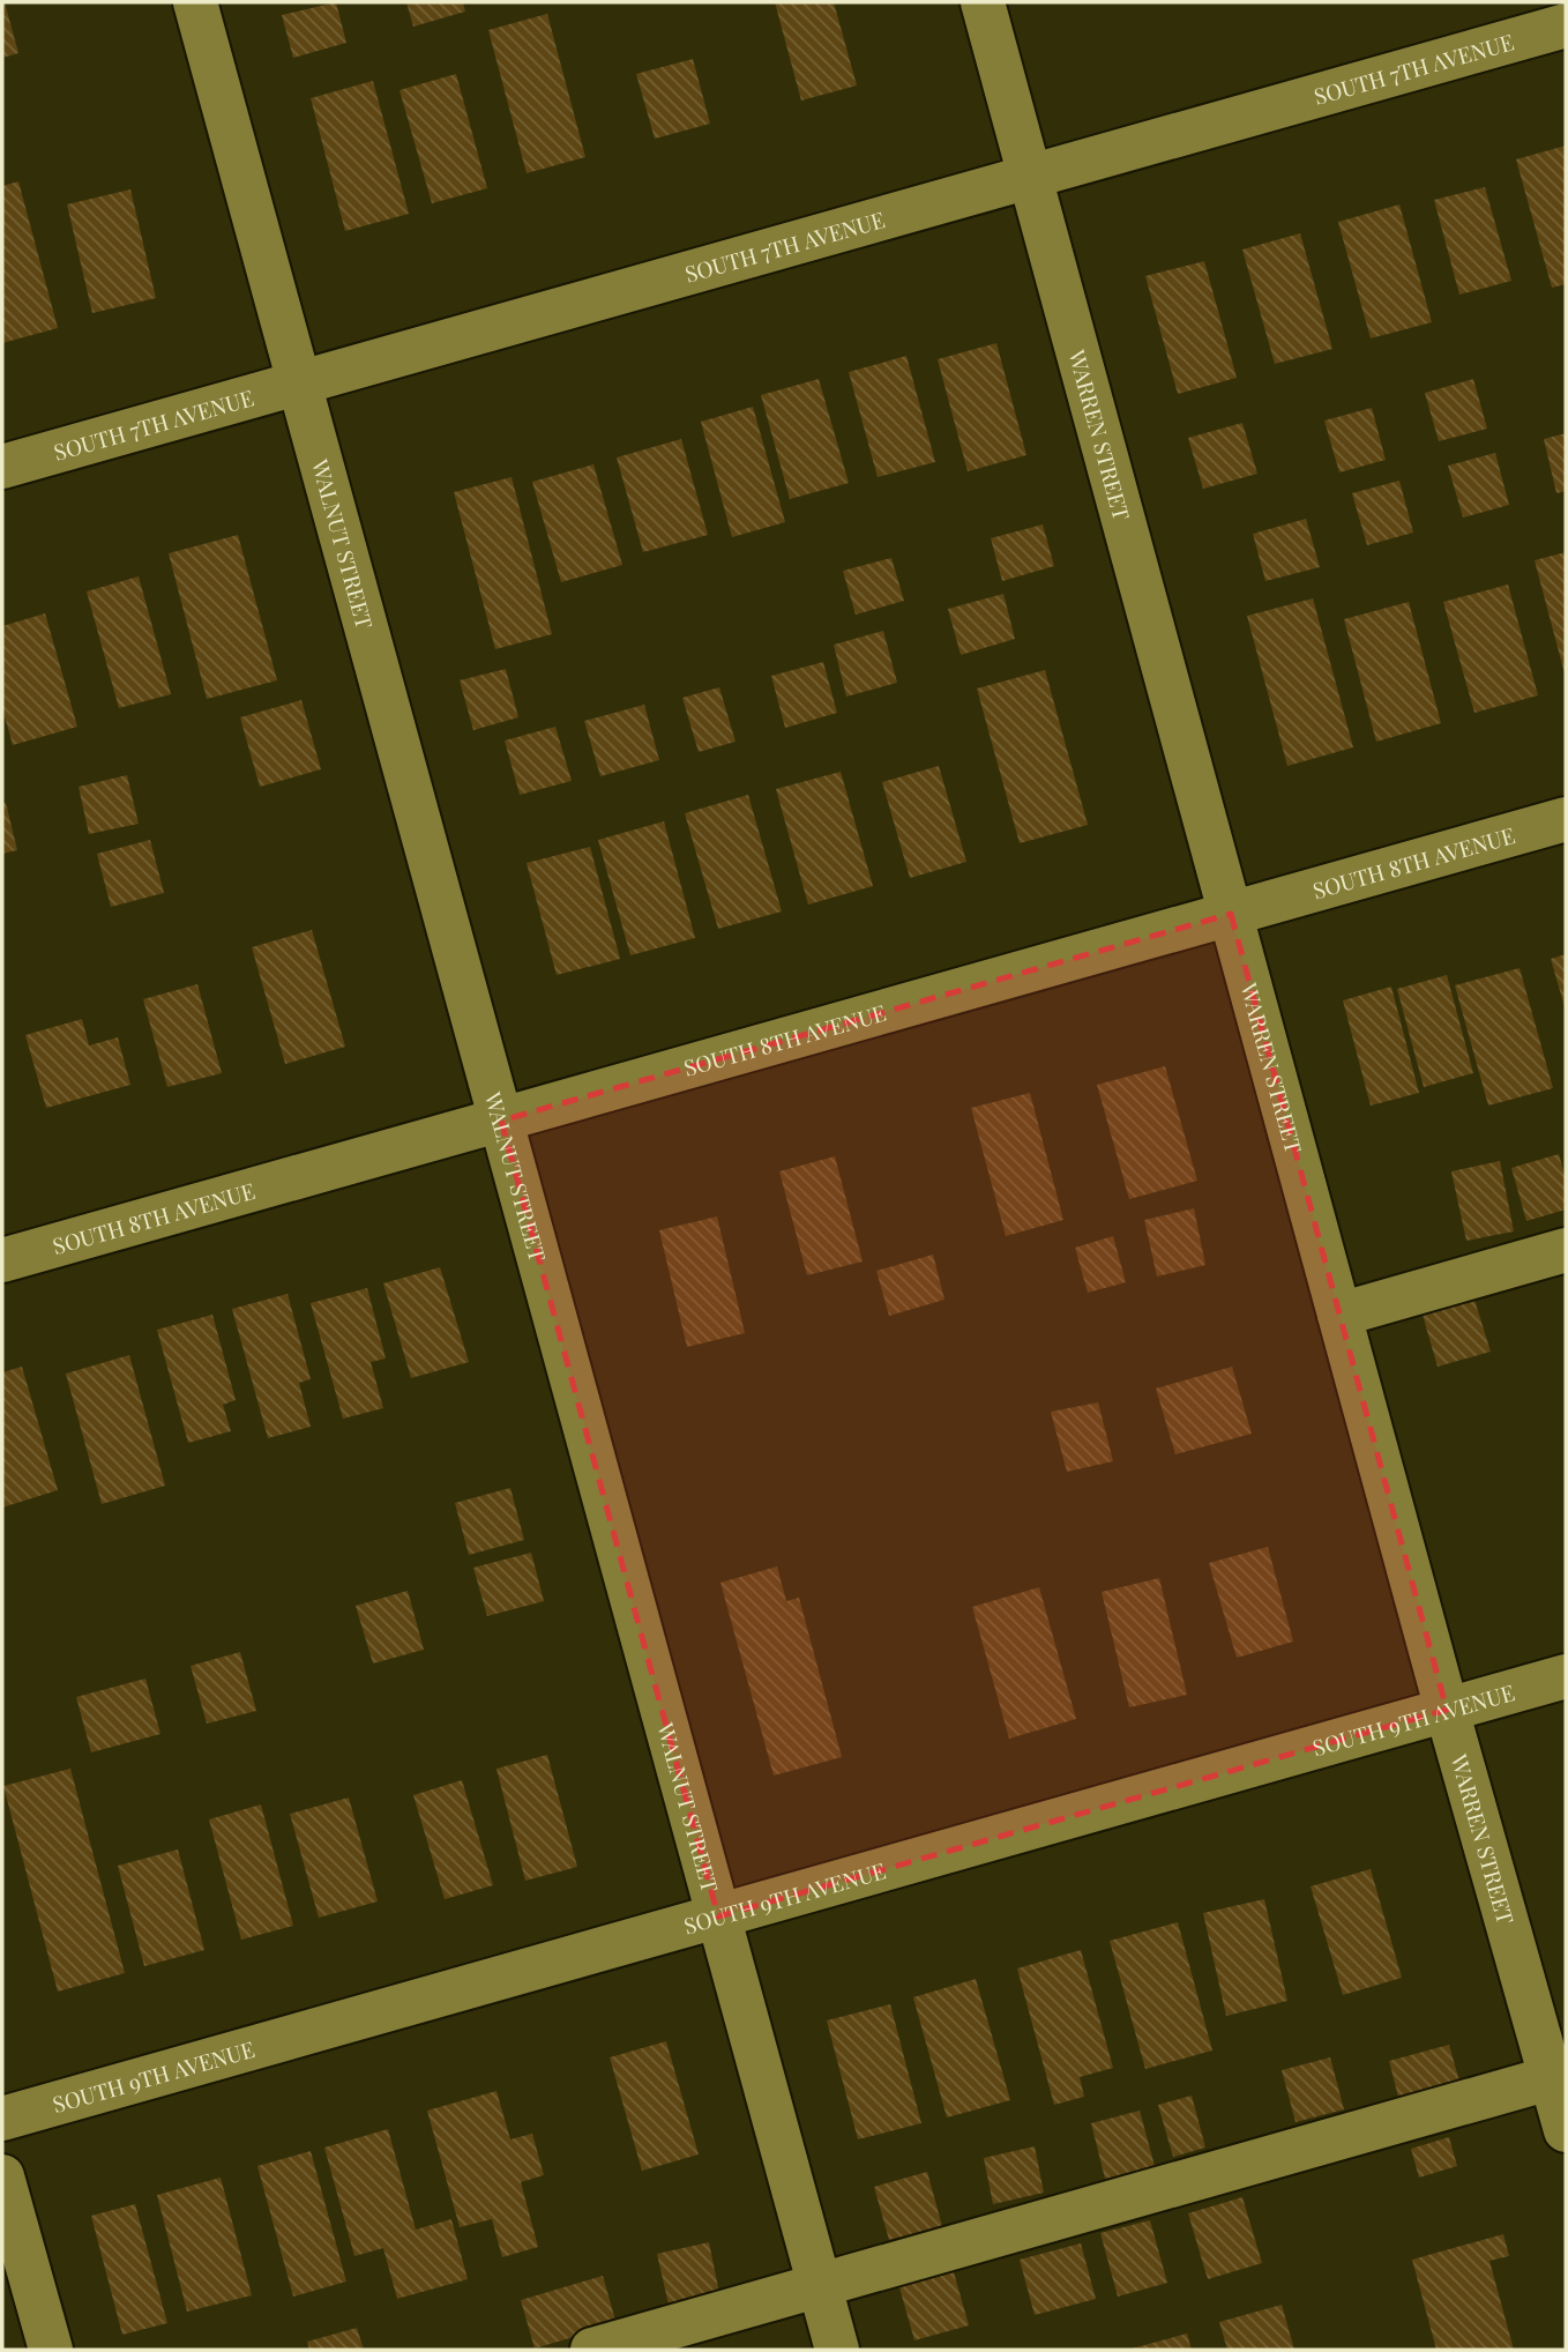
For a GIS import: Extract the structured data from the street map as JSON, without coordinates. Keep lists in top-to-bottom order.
{
  "streets": {
    "street": [
      "SOUTH 7TH AVENUE",
      "WARREN STREET",
      "WALNUT STREET",
      "SOUTH 8TH AVENUE",
      "SOUTH 9TH AVENUE"
    ]
  },
  "crossings": [
    ["SOUTH 7TH AVENUE", "WARREN STREET"],
    ["SOUTH 7TH AVENUE", "WALNUT STREET"],
    ["WARREN STREET", "SOUTH 8TH AVENUE"],
    ["WARREN STREET", "SOUTH 9TH AVENUE"],
    ["WALNUT STREET", "SOUTH 8TH AVENUE"],
    ["WALNUT STREET", "SOUTH 9TH AVENUE"]
  ]
}
